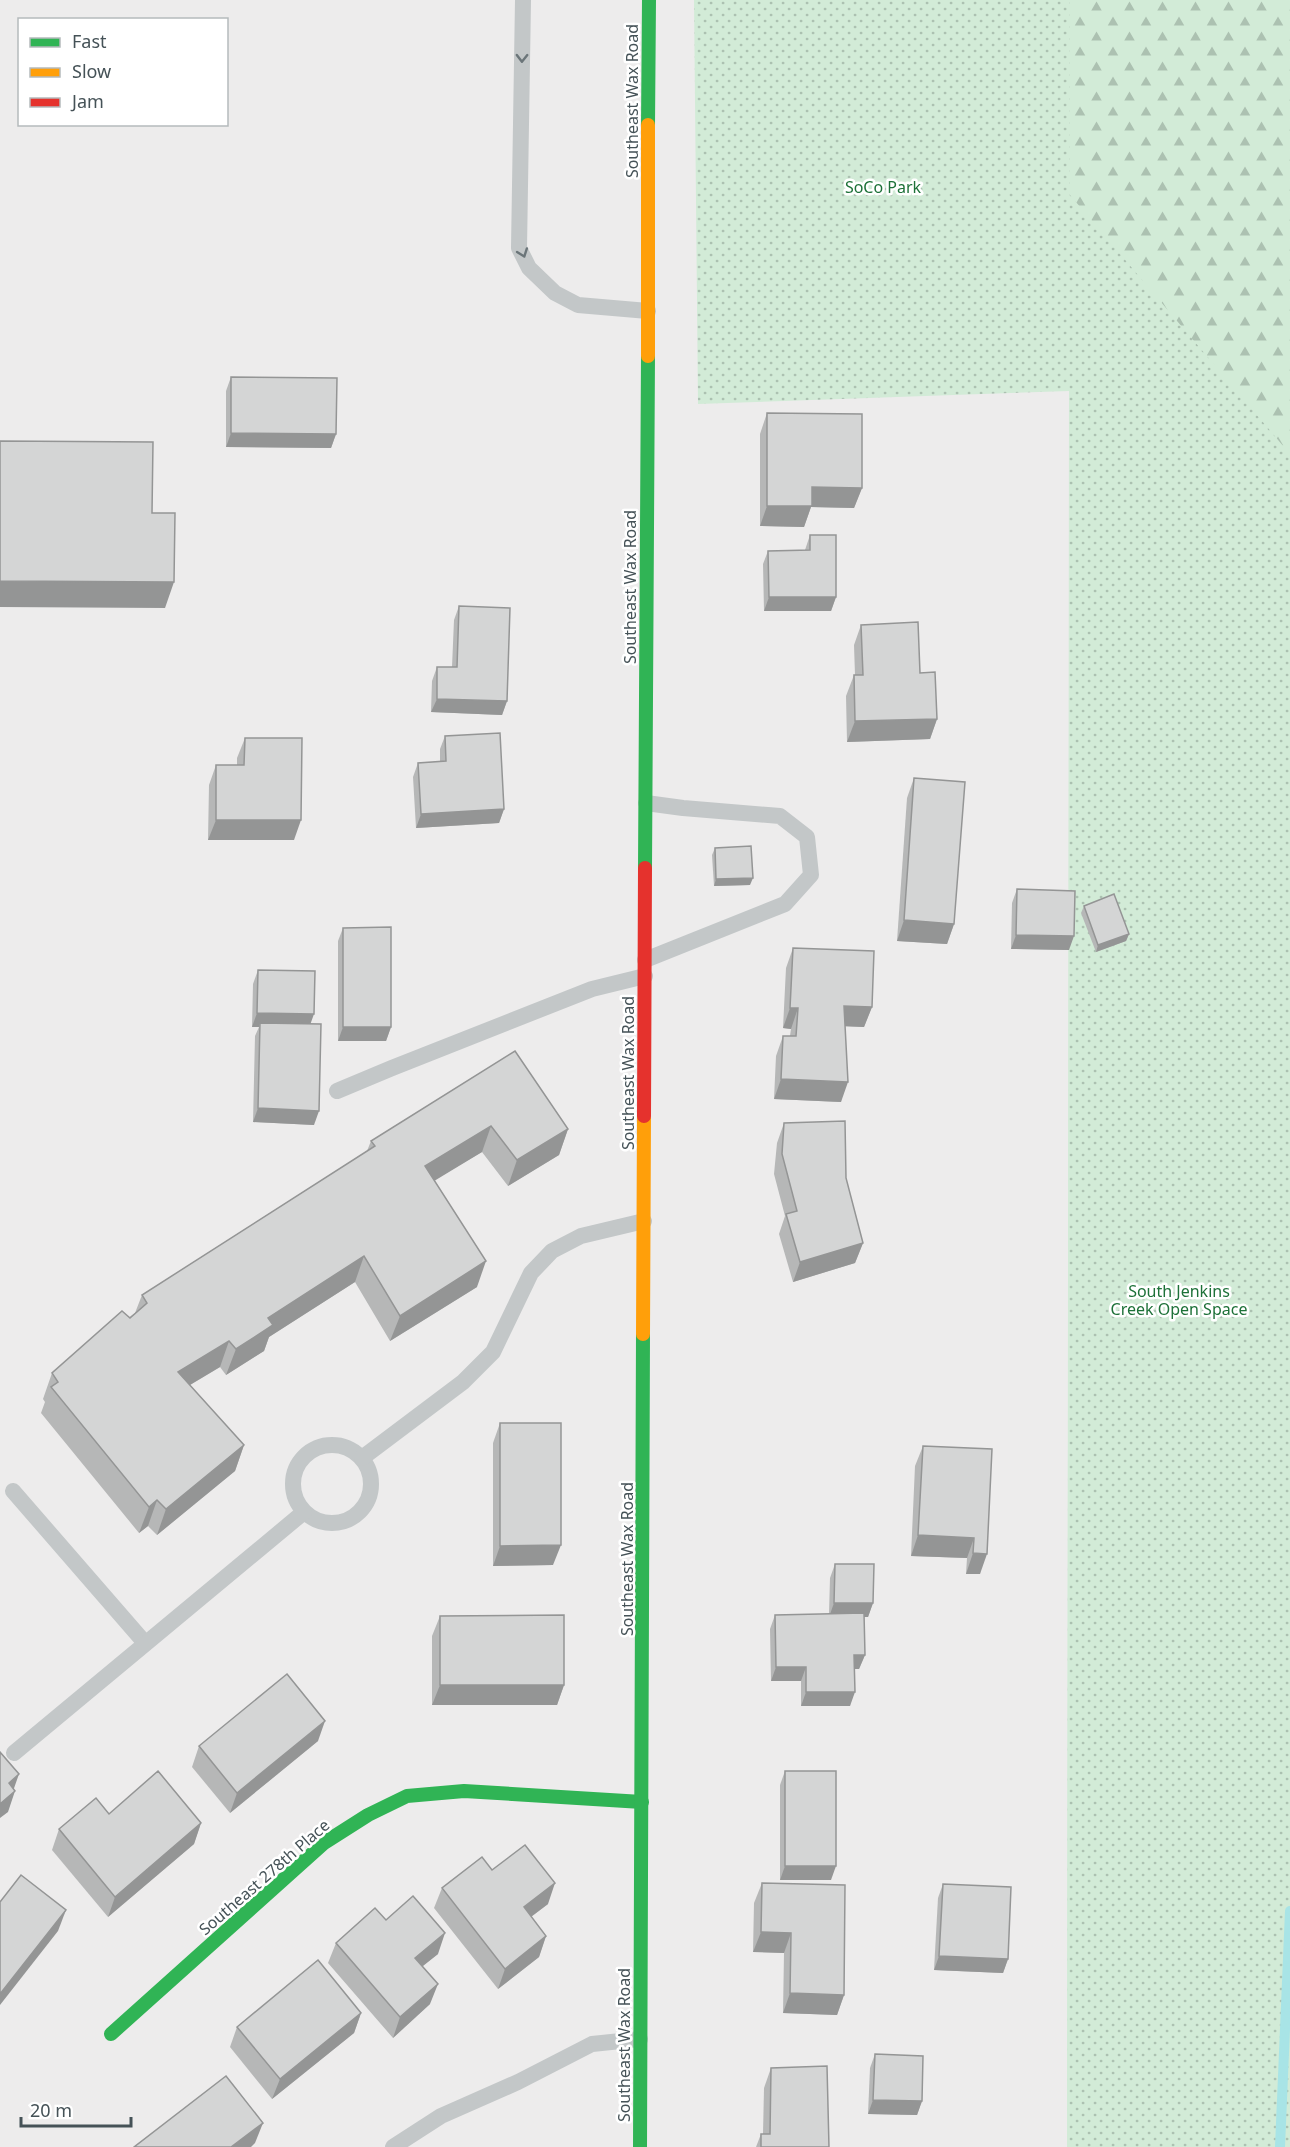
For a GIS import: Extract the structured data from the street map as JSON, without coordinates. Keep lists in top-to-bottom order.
{
  "streets": {
    "street": ["Southeast Wax Road", "Southeast 278th Place"]
  },
  "crossings": [
    ["Southeast Wax Road", "Southeast 278th Place"]
  ],
  "parks": ["SoCo Park", "South Jenkins Creek Open Space"],
  "legend": ["Fast", "Slow", "Jam"],
  "scale_bar": "20 m"
}
